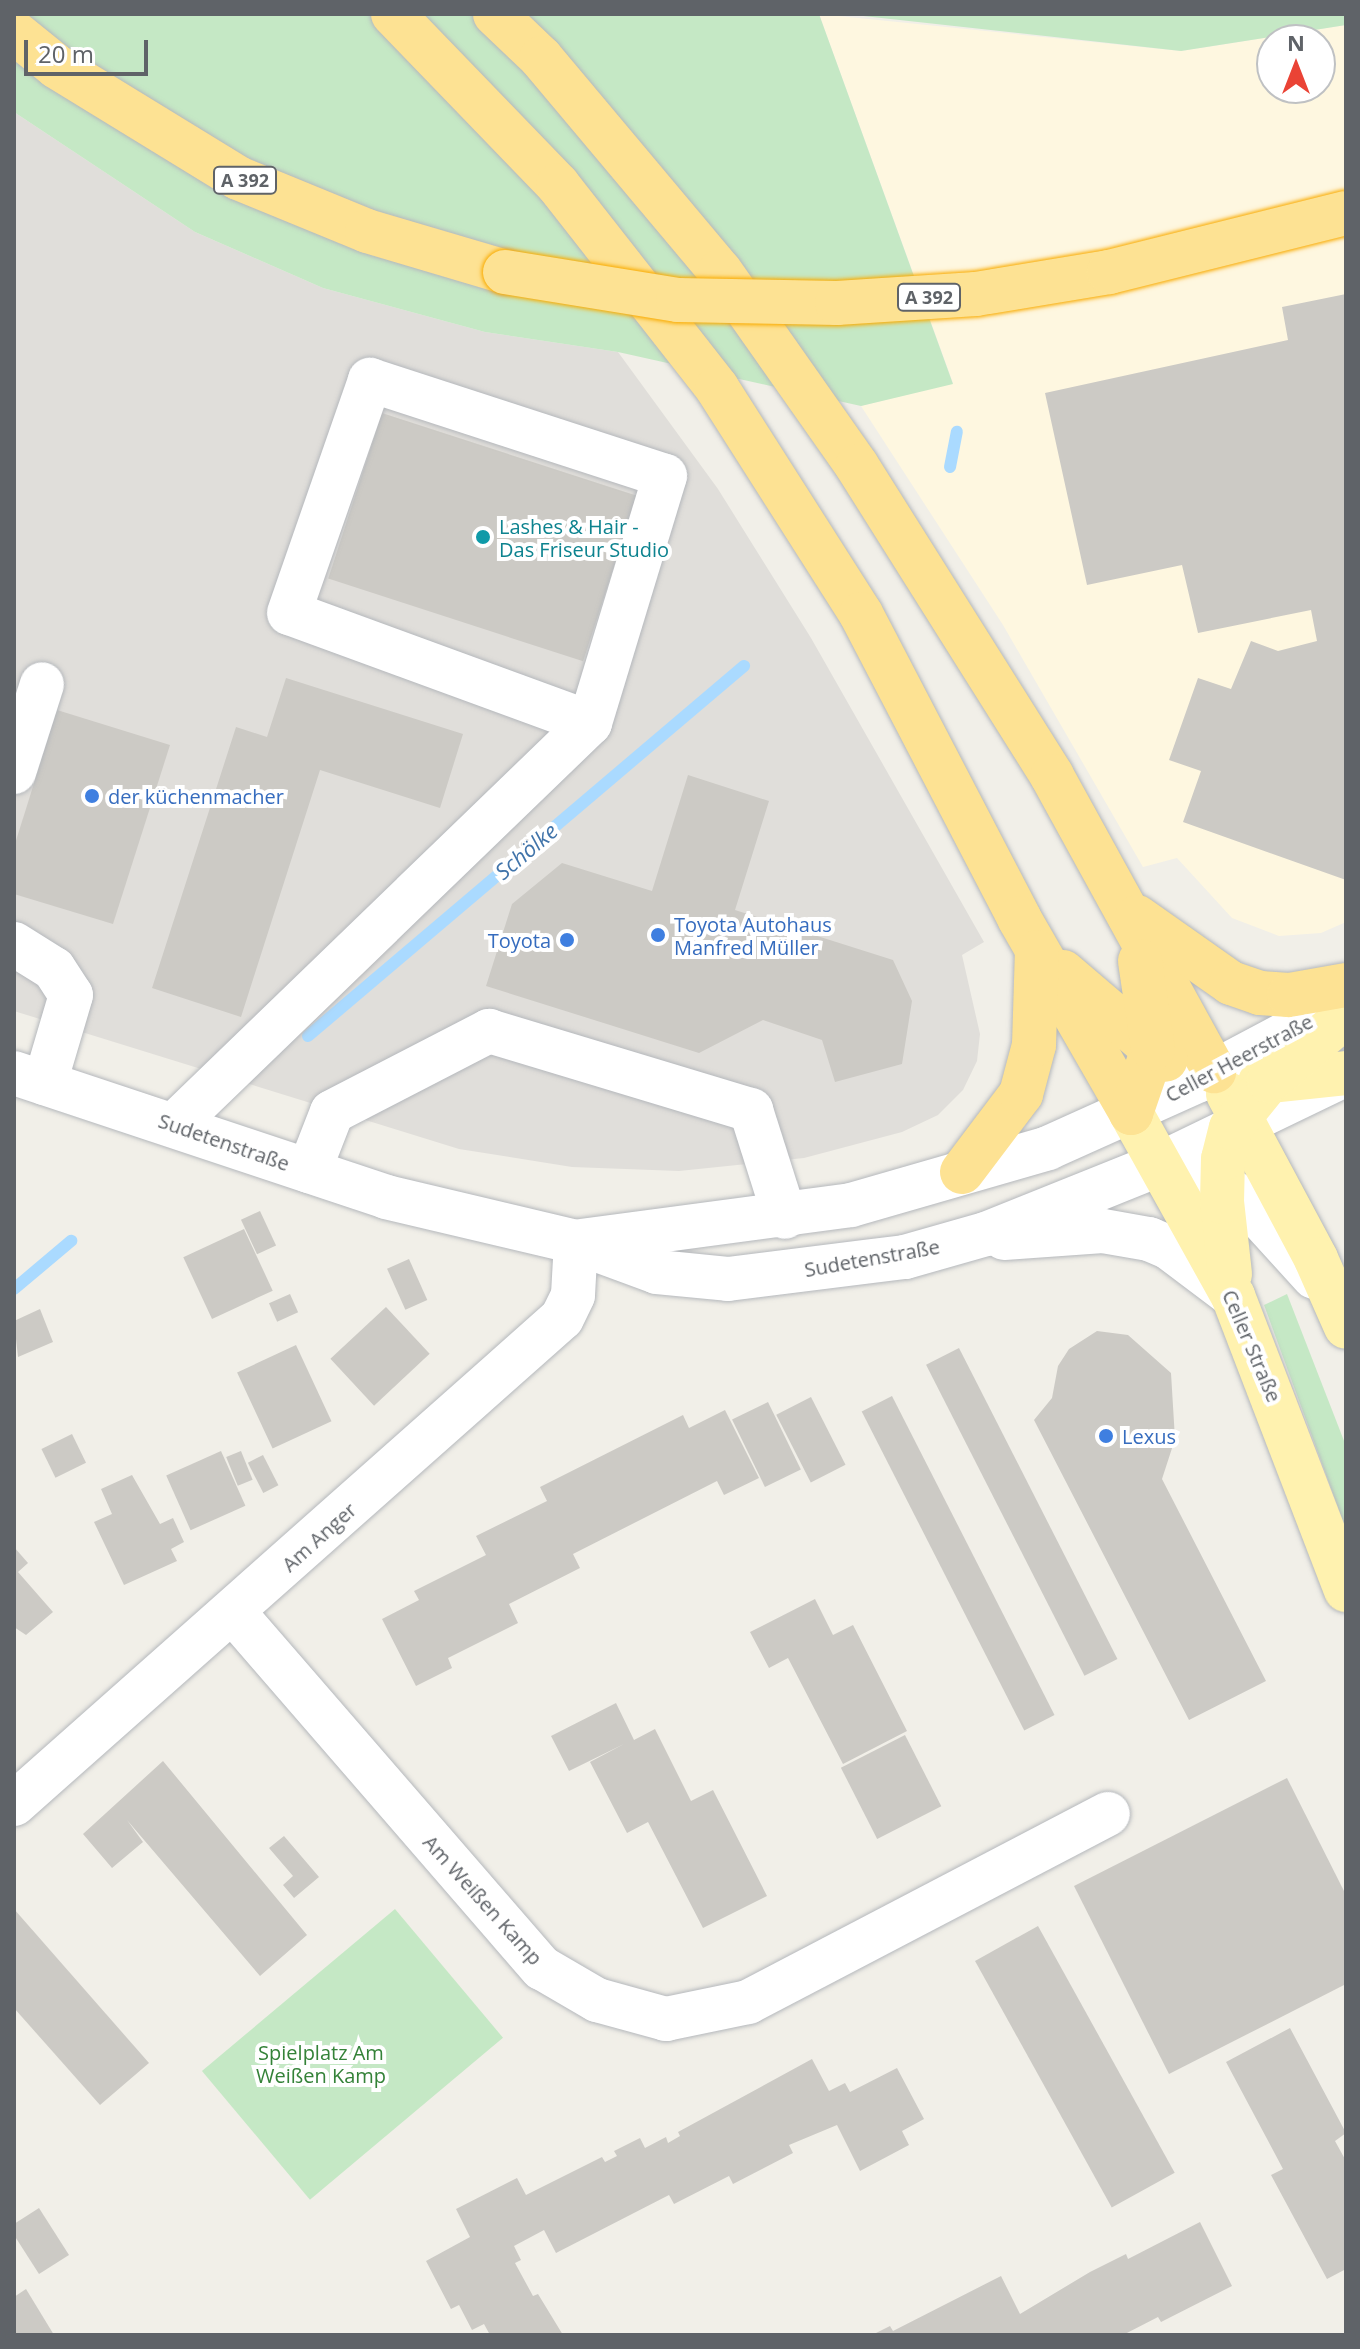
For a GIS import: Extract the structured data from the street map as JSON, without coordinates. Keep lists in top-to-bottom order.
{
  "streets": {
    "highway": ["A 392"],
    "main road": ["Celler Straße"],
    "street": [
      "Celler Heerstraße",
      "Sudetenstraße",
      "Am Anger",
      "Am Weißen Kamp"
    ]
  },
  "crossings": [
    ["Celler Heerstraße", "Sudetenstraße"],
    ["Celler Heerstraße", "Celler Straße"],
    ["Sudetenstraße", "Celler Straße"],
    ["Sudetenstraße", "Am Anger"],
    ["Am Anger", "Am Weißen Kamp"]
  ],
  "water": ["Schölke"],
  "parks": ["Spielplatz Am Weißen Kamp"],
  "places": [
    "Lashes & Hair - Das Friseur Studio",
    "der küchenmacher",
    "Toyota Autohaus Manfred Müller",
    "Toyota",
    "Lexus"
  ],
  "scale_bar": "20 m",
  "north": "top"
}
